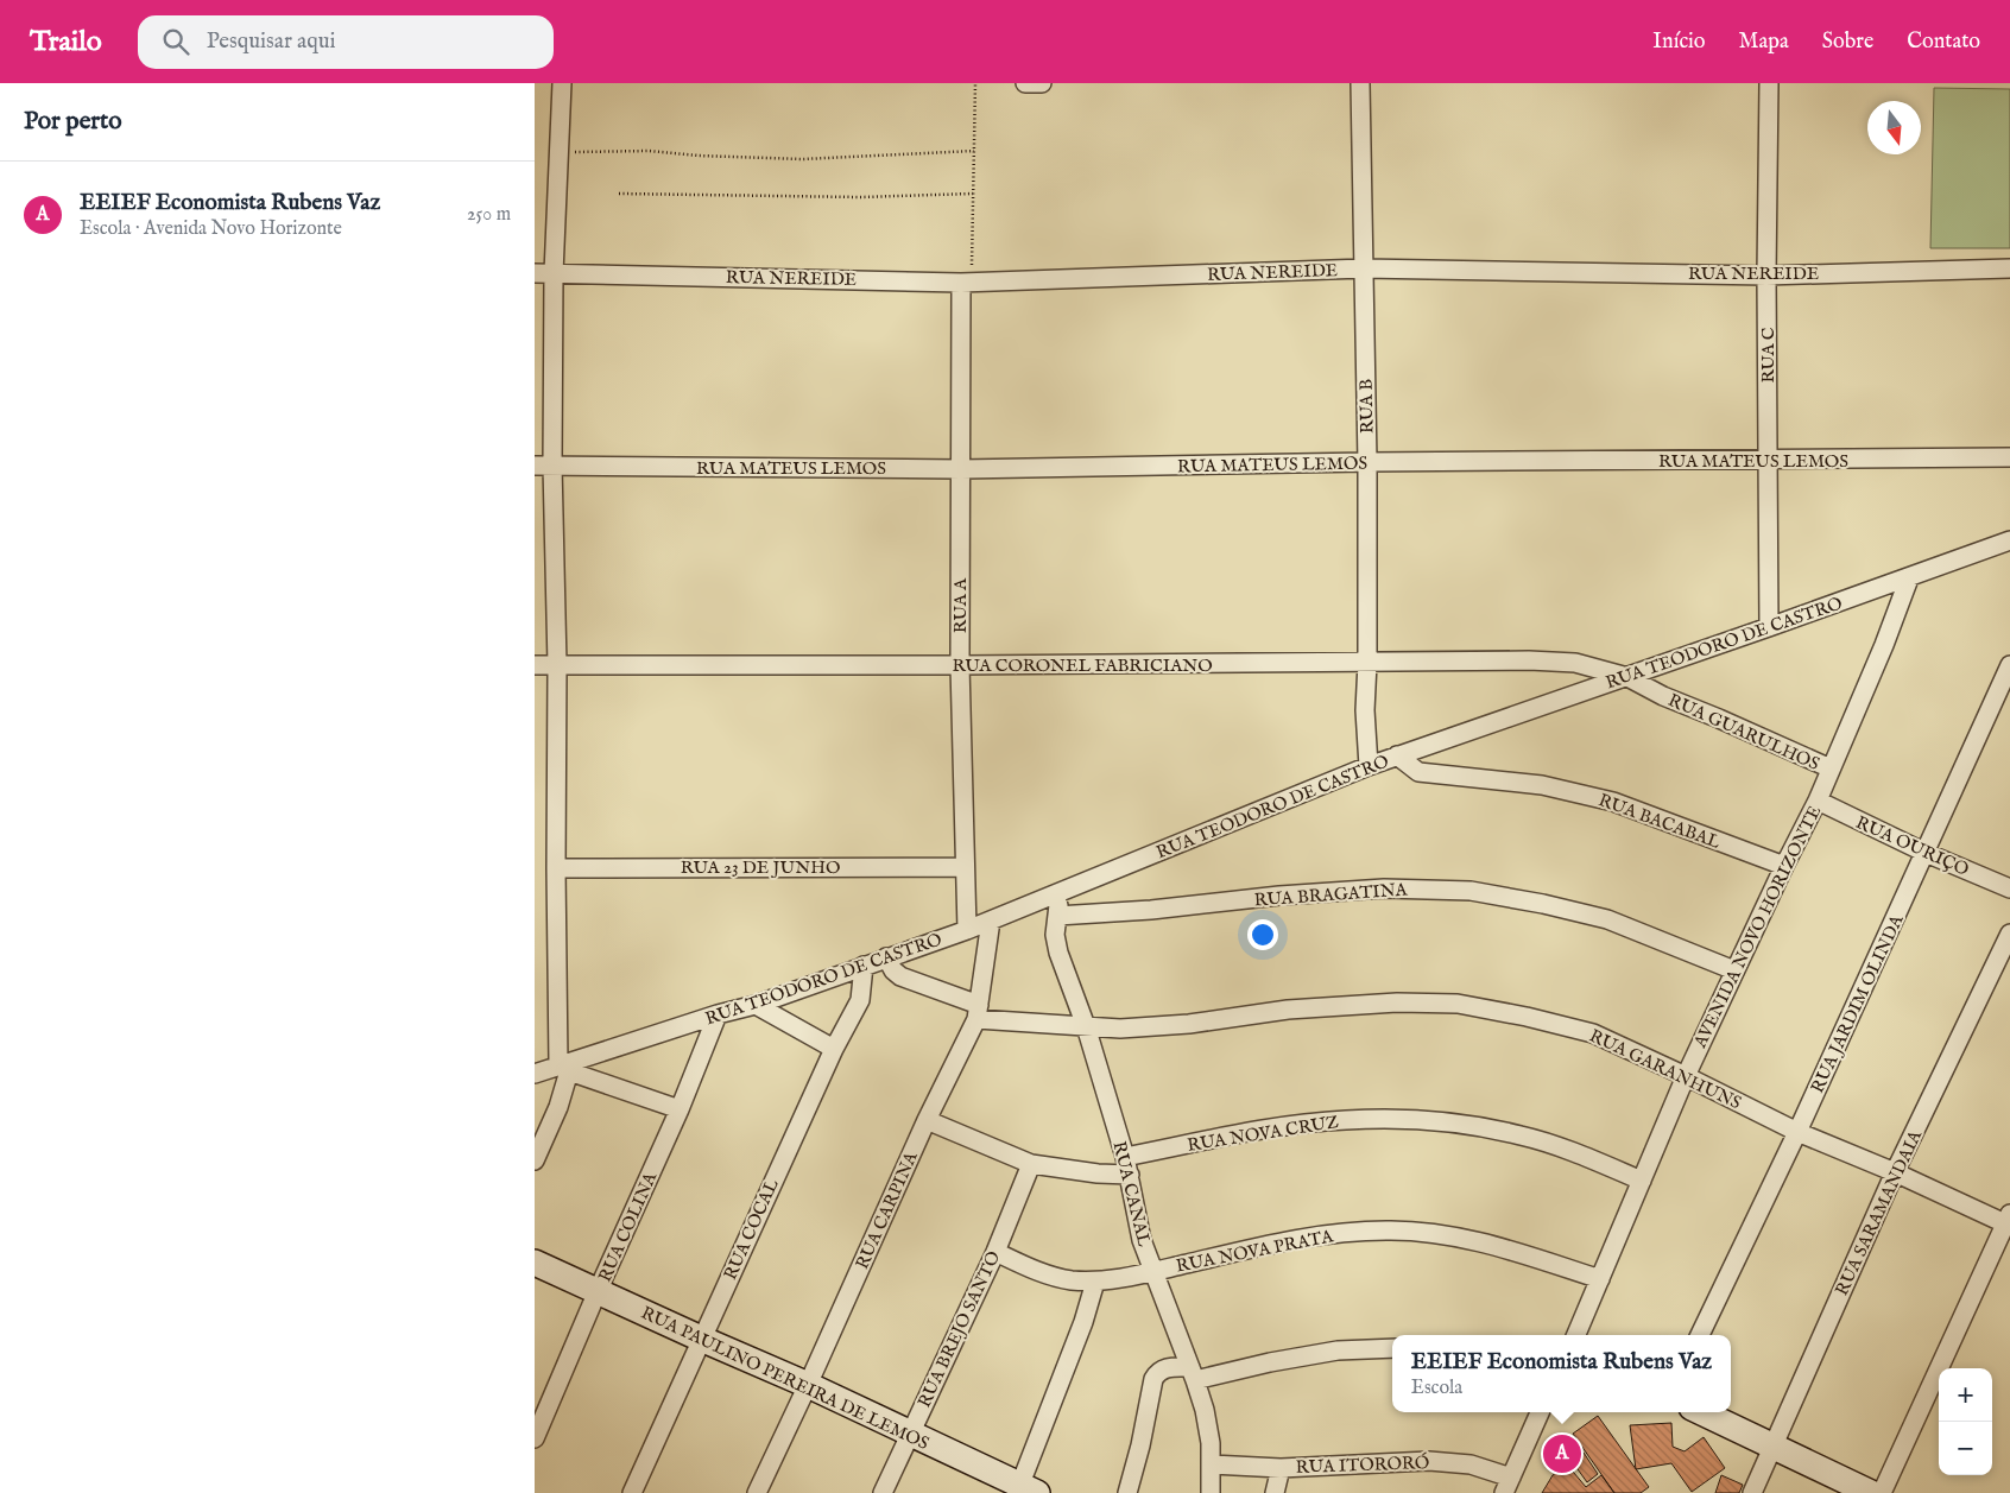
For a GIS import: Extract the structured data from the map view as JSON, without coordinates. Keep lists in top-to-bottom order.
{
  "streets": {
    "street": [
      "RUA NEREIDE",
      "RUA C",
      "RUA B",
      "RUA MATEUS LEMOS",
      "RUA A",
      "RUA TEODORO DE CASTRO",
      "RUA CORONEL FABRICIANO",
      "RUA GUARULHOS",
      "RUA BACABAL",
      "RUA OURIÇO",
      "RUA 23 DE JUNHO",
      "RUA BRAGATINA",
      "AVENIDA NOVO HORIZONTE",
      "RUA JARDIM OLINDA",
      "RUA GARANHUNS",
      "RUA NOVA CRUZ",
      "RUA CANAL",
      "RUA CARPINA",
      "RUA SARAMANDAIA",
      "RUA COLINA",
      "RUA COCAL",
      "RUA NOVA PRATA",
      "RUA BREJO SANTO",
      "RUA PAULINO PEREIRA DE LEMOS",
      "RUA ITORORÓ"
    ]
  },
  "crossings": [
    ["RUA NEREIDE", "RUA C"],
    ["RUA NEREIDE", "RUA B"],
    ["RUA NEREIDE", "RUA A"],
    ["RUA C", "RUA MATEUS LEMOS"],
    ["RUA C", "RUA TEODORO DE CASTRO"],
    ["RUA B", "RUA MATEUS LEMOS"],
    ["RUA B", "RUA TEODORO DE CASTRO"],
    ["RUA B", "RUA CORONEL FABRICIANO"],
    ["RUA MATEUS LEMOS", "RUA A"],
    ["RUA A", "RUA TEODORO DE CASTRO"],
    ["RUA A", "RUA CORONEL FABRICIANO"],
    ["RUA A", "RUA 23 DE JUNHO"],
    ["RUA TEODORO DE CASTRO", "RUA CORONEL FABRICIANO"],
    ["RUA TEODORO DE CASTRO", "RUA GUARULHOS"],
    ["RUA TEODORO DE CASTRO", "RUA BACABAL"],
    ["RUA TEODORO DE CASTRO", "AVENIDA NOVO HORIZONTE"],
    ["RUA TEODORO DE CASTRO", "RUA GARANHUNS"],
    ["RUA TEODORO DE CASTRO", "RUA CANAL"],
    ["RUA TEODORO DE CASTRO", "RUA CARPINA"],
    ["RUA TEODORO DE CASTRO", "RUA COLINA"],
    ["RUA TEODORO DE CASTRO", "RUA COCAL"],
    ["RUA CORONEL FABRICIANO", "RUA GUARULHOS"],
    ["RUA GUARULHOS", "AVENIDA NOVO HORIZONTE"],
    ["RUA BACABAL", "AVENIDA NOVO HORIZONTE"],
    ["RUA OURIÇO", "AVENIDA NOVO HORIZONTE"],
    ["RUA OURIÇO", "RUA JARDIM OLINDA"],
    ["RUA BRAGATINA", "AVENIDA NOVO HORIZONTE"],
    ["RUA BRAGATINA", "RUA CANAL"],
    ["AVENIDA NOVO HORIZONTE", "RUA GARANHUNS"],
    ["AVENIDA NOVO HORIZONTE", "RUA NOVA CRUZ"],
    ["AVENIDA NOVO HORIZONTE", "RUA NOVA PRATA"],
    ["RUA JARDIM OLINDA", "RUA GARANHUNS"],
    ["RUA GARANHUNS", "RUA CANAL"],
    ["RUA GARANHUNS", "RUA CARPINA"],
    ["RUA GARANHUNS", "RUA SARAMANDAIA"],
    ["RUA NOVA CRUZ", "RUA CANAL"],
    ["RUA CANAL", "RUA NOVA PRATA"],
    ["RUA CANAL", "RUA ITORORÓ"],
    ["RUA CARPINA", "RUA PAULINO PEREIRA DE LEMOS"],
    ["RUA COLINA", "RUA PAULINO PEREIRA DE LEMOS"],
    ["RUA COCAL", "RUA PAULINO PEREIRA DE LEMOS"],
    ["RUA NOVA PRATA", "RUA BREJO SANTO"],
    ["RUA BREJO SANTO", "RUA PAULINO PEREIRA DE LEMOS"]
  ],
  "north": "bottom",
  "page": {
    "header": "Trailo",
    "search": "Pesquisar aqui",
    "nav": [
      "Início",
      "Mapa",
      "Sobre",
      "Contato"
    ],
    "heading": "Por perto",
    "list": [
      {
        "mark": "A",
        "name": "EEIEF Economista Rubens Vaz",
        "note": "Escola · Avenida Novo Horizonte",
        "value": "250 m"
      }
    ],
    "popup": ["EEIEF Economista Rubens Vaz", "Escola"],
    "map_buttons": ["+", "−"],
    "pins": "A"
  }
}
